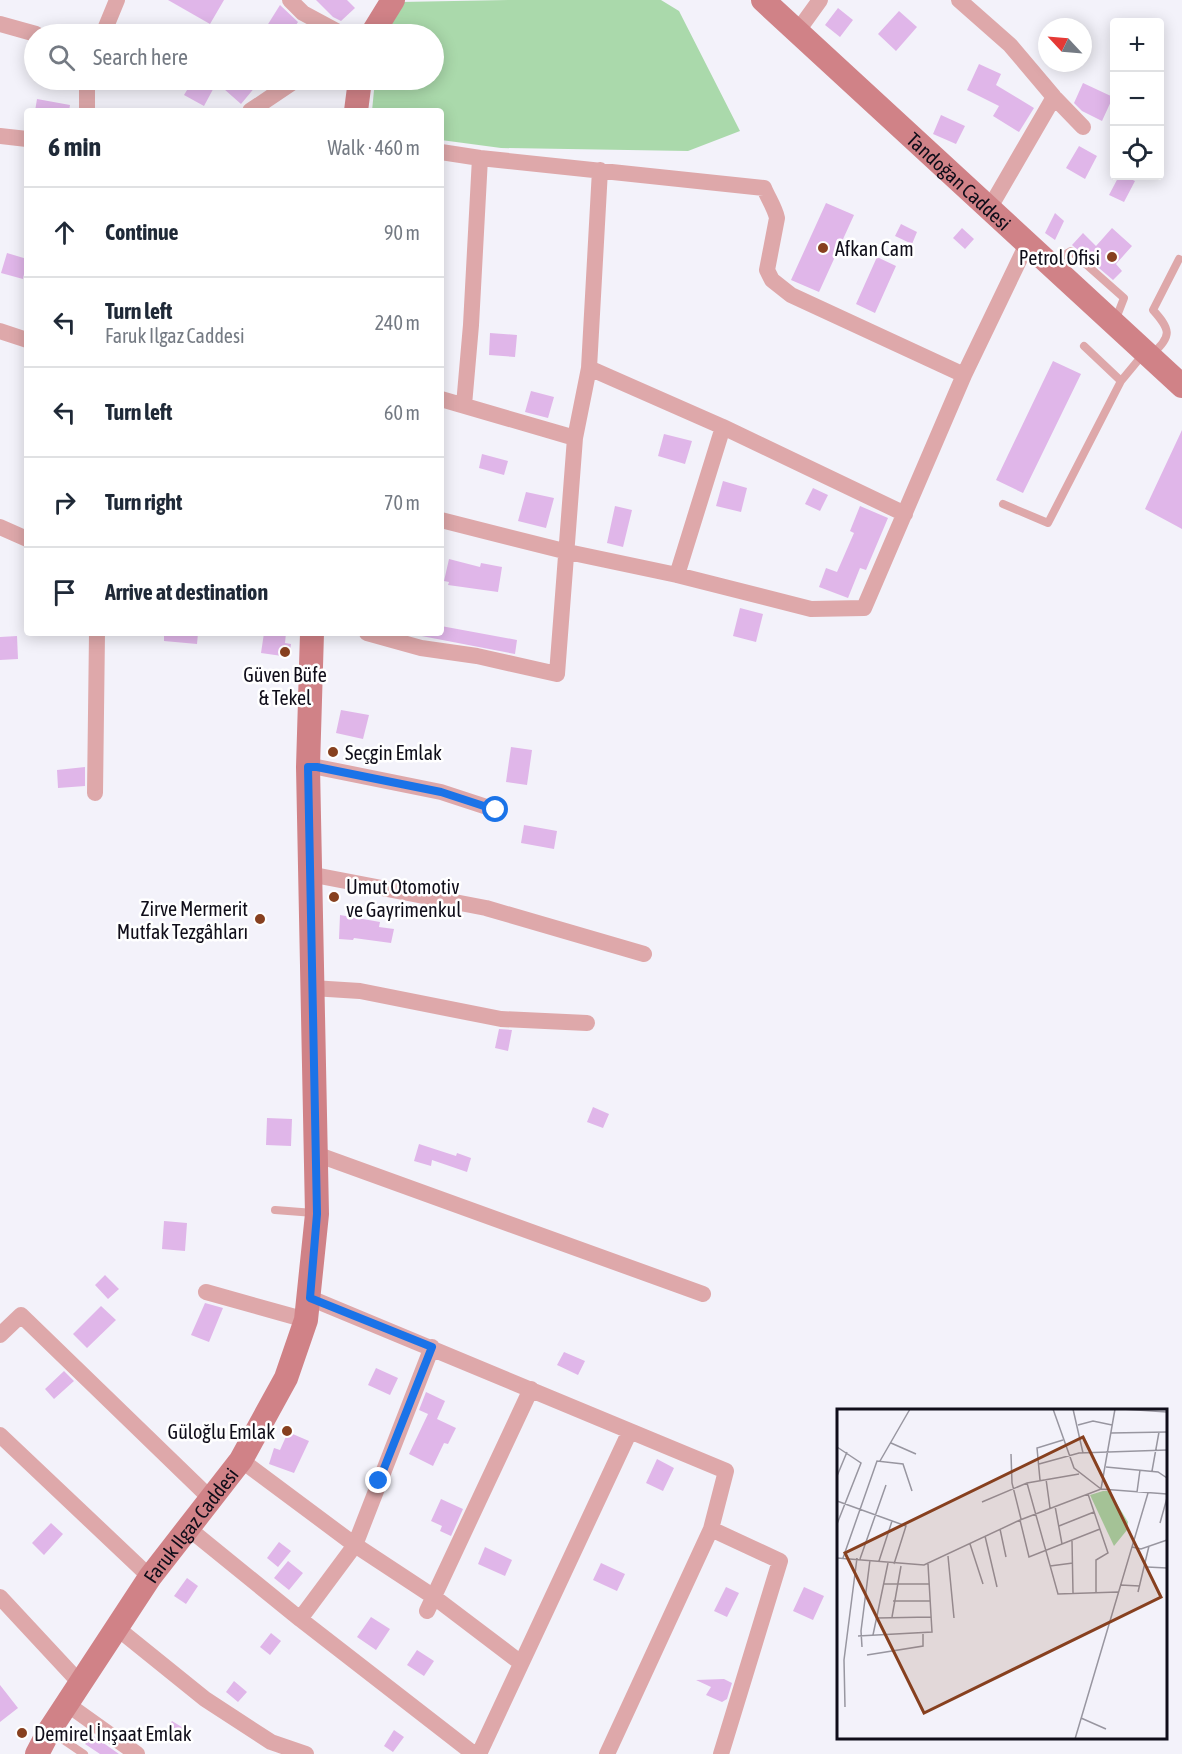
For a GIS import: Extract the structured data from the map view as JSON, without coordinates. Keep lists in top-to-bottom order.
{
  "streets": {
    "street": ["Tandoğan Caddesi", "Faruk Ilgaz Caddesi"]
  },
  "places": [
    "Afkan Cam",
    "Petrol Ofisi",
    "Güven Büfe & Tekel",
    "Seçgin Emlak",
    "Umut Otomotiv ve Gayrimenkul",
    "Zirve Mermerit Mutfak Tezgâhları",
    "Güloğlu Emlak",
    "Demirel İnşaat Emlak"
  ],
  "north": "top left",
  "page": {
    "map_buttons": ["+", "−"],
    "search": "Search here",
    "heading": ["6 min", "Walk · 460 m"],
    "list": [
      ["Continue", "90 m"],
      ["Turn left", "Faruk Ilgaz Caddesi", "240 m"],
      ["Turn left", "60 m"],
      ["Turn right", "70 m"],
      "Arrive at destination"
    ]
  }
}
